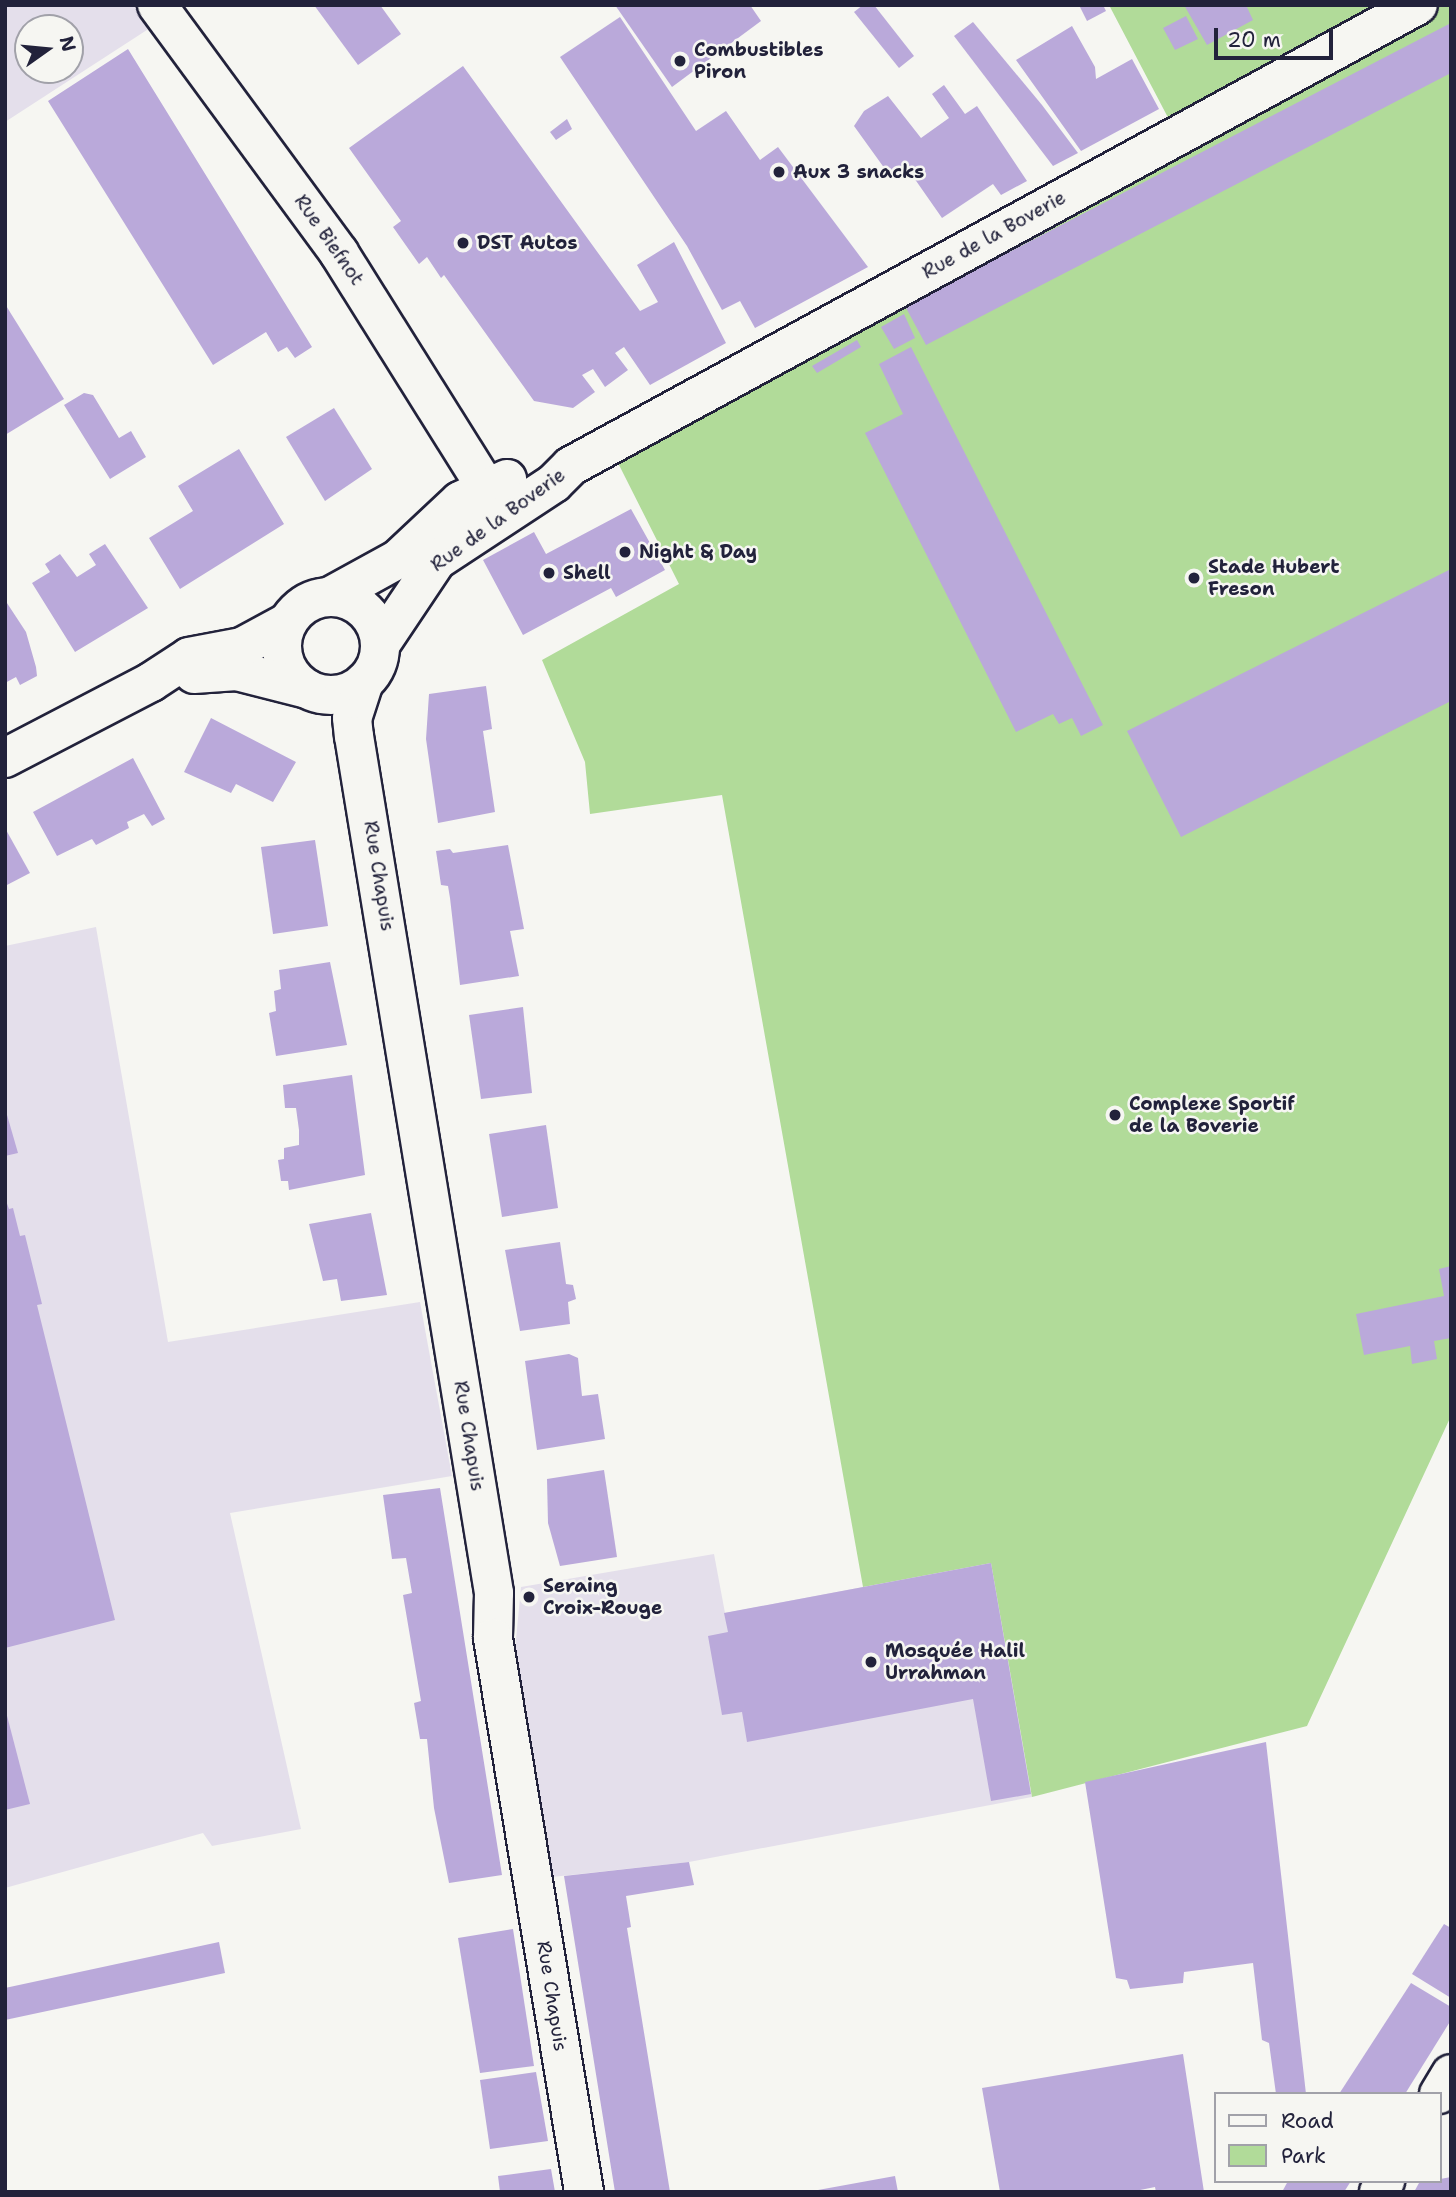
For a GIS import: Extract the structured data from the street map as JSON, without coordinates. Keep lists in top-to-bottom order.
{
  "streets": {
    "street": ["Rue de la Boverie", "Rue Biefnot", "Rue Chapuis"]
  },
  "crossings": [
    ["Rue de la Boverie", "Rue Biefnot"],
    ["Rue de la Boverie", "Rue Chapuis"]
  ],
  "places": [
    "Combustibles Piron",
    "Aux 3 snacks",
    "DST Autos",
    "Night & Day",
    "Shell",
    "Stade Hubert Freson",
    "Complexe Sportif de la Boverie",
    "Seraing Croix-Rouge",
    "Mosquée Halil Urrahman"
  ],
  "legend": ["Road", "Park"],
  "scale_bar": "20 m",
  "north": "right"
}
